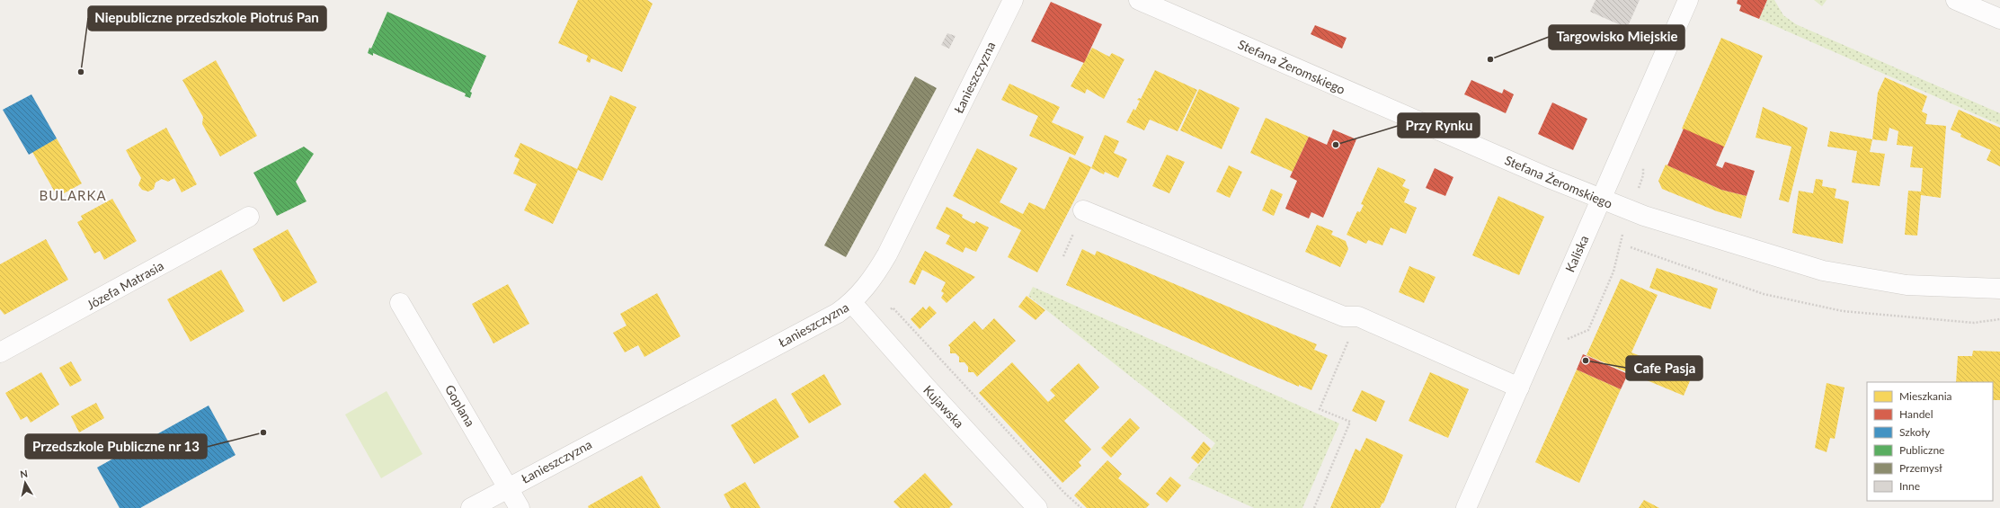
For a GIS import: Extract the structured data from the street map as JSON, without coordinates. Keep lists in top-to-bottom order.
{
  "streets": {
    "street": [
      "Stefana Żeromskiego",
      "Łanieszczyzna",
      "Kaliska",
      "Józefa Matrasia",
      "Goplana",
      "Kujawska"
    ]
  },
  "crossings": [
    ["Stefana Żeromskiego", "Kaliska"],
    ["Łanieszczyzna", "Goplana"],
    ["Łanieszczyzna", "Kujawska"]
  ],
  "districts": ["BULARKA"],
  "places": [
    "Targowisko Miejskie",
    "Niepubliczne przedszkole Piotruś Pan",
    "Przy Rynku",
    "Cafe Pasja",
    "Przedszkole Publiczne nr 13"
  ],
  "legend": [
    "Mieszkania",
    "Handel",
    "Szkoły",
    "Publiczne",
    "Przemysł",
    "Inne"
  ],
  "north": "top"
}
